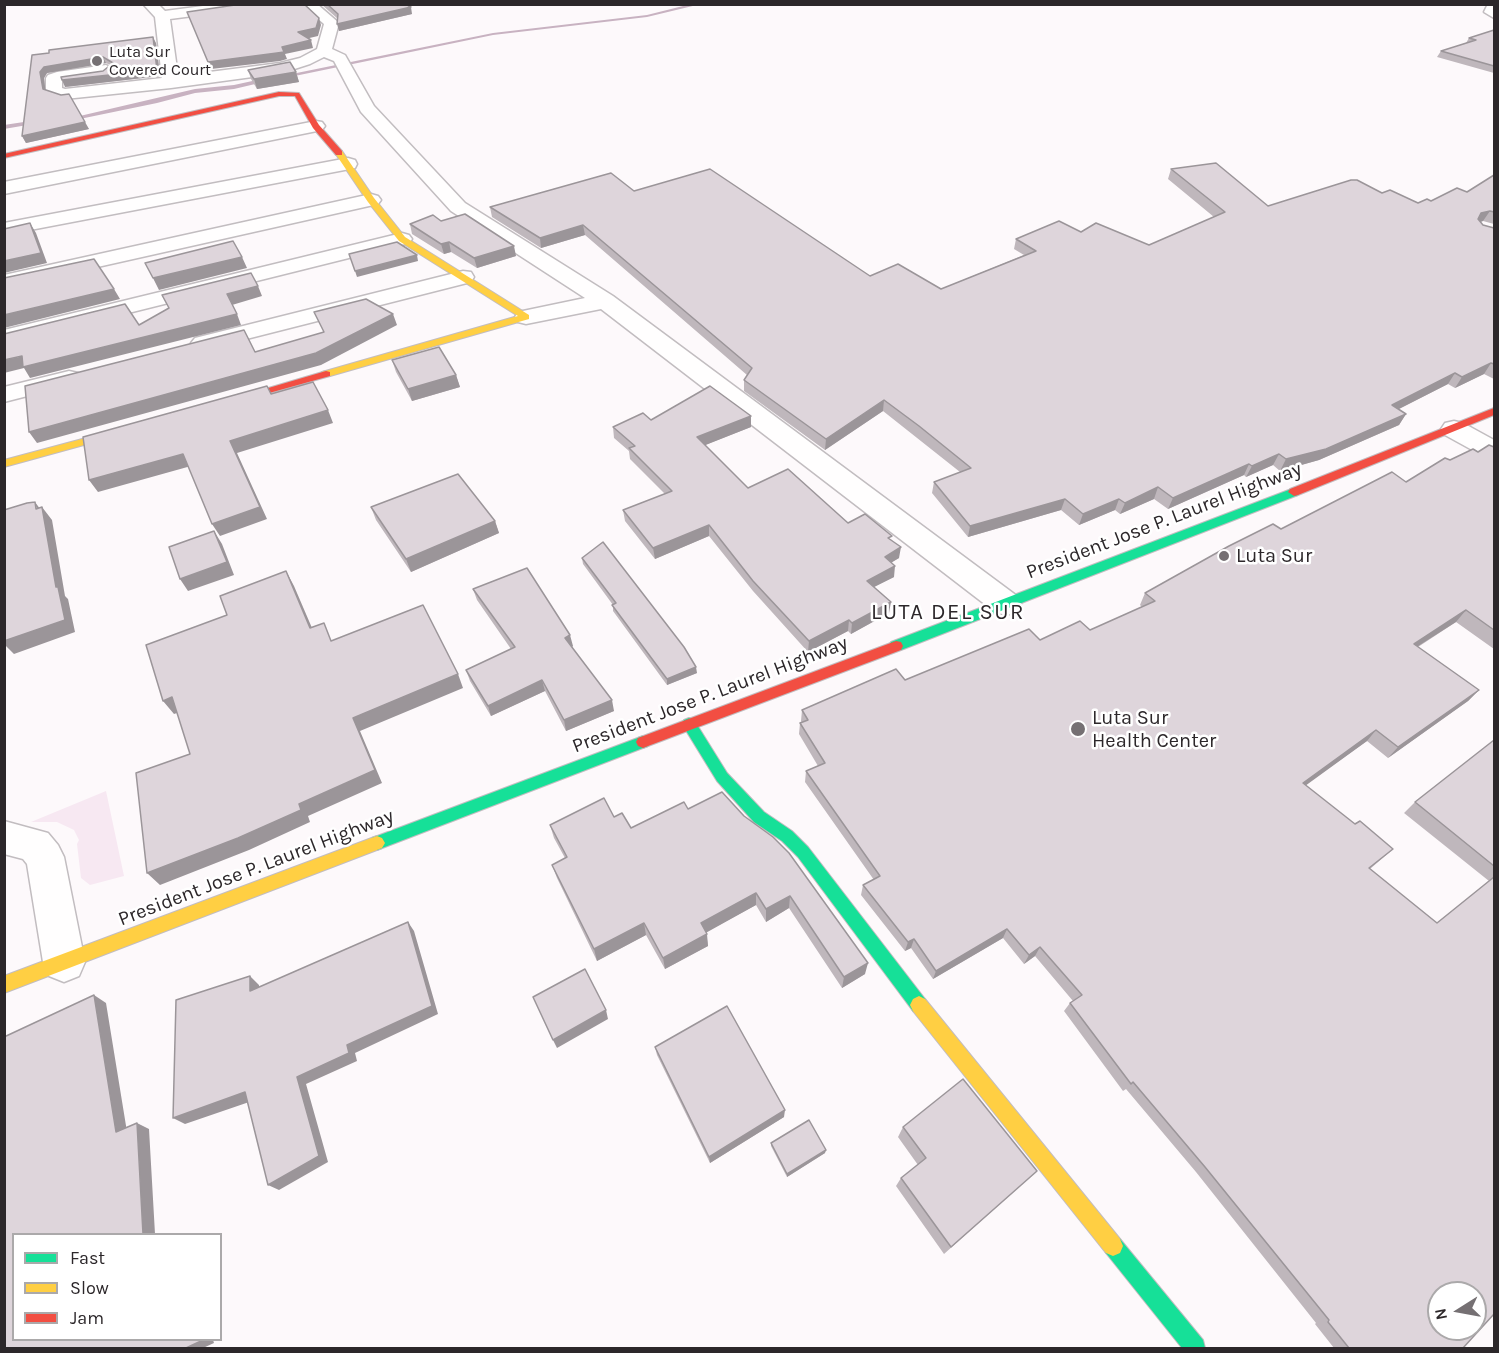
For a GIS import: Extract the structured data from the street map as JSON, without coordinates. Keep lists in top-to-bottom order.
{
  "streets": {
    "main road": ["President Jose P. Laurel Highway"]
  },
  "districts": ["LUTA DEL SUR"],
  "places": ["Luta Sur Covered Court", "Luta Sur", "Luta Sur Health Center"],
  "legend": ["Fast", "Slow", "Jam"],
  "north": "left"
}
